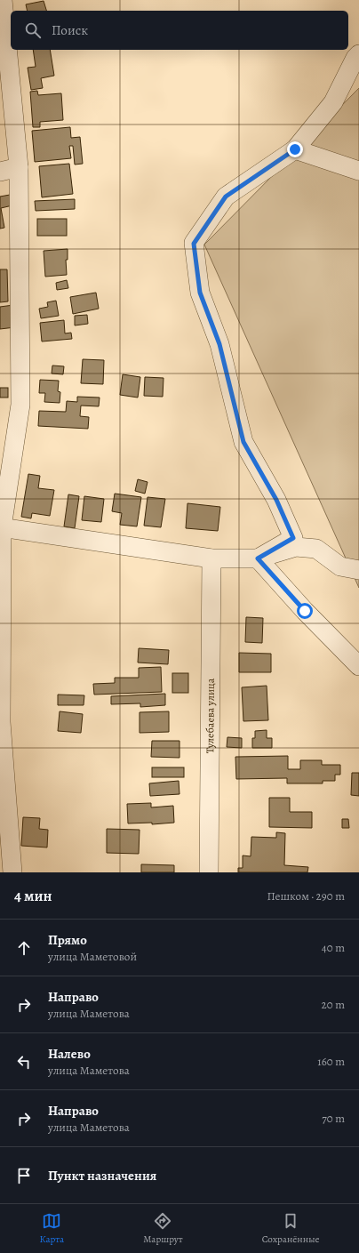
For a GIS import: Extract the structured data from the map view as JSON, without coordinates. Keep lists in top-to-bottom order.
{
  "streets": {
    "street": ["Тулебаева улица"]
  },
  "page": {
    "search": "Поиск",
    "heading": ["4 мин", "Пешком · 290 m"],
    "list": [
      ["Прямо", "улица Маметовой", "40 m"],
      ["Направо", "улица Маметова", "20 m"],
      ["Налево", "улица Маметова", "160 m"],
      ["Направо", "улица Маметова", "70 m"],
      "Пункт назначения"
    ],
    "nav": ["Карта", "Маршрут", "Сохранённые"]
  }
}
